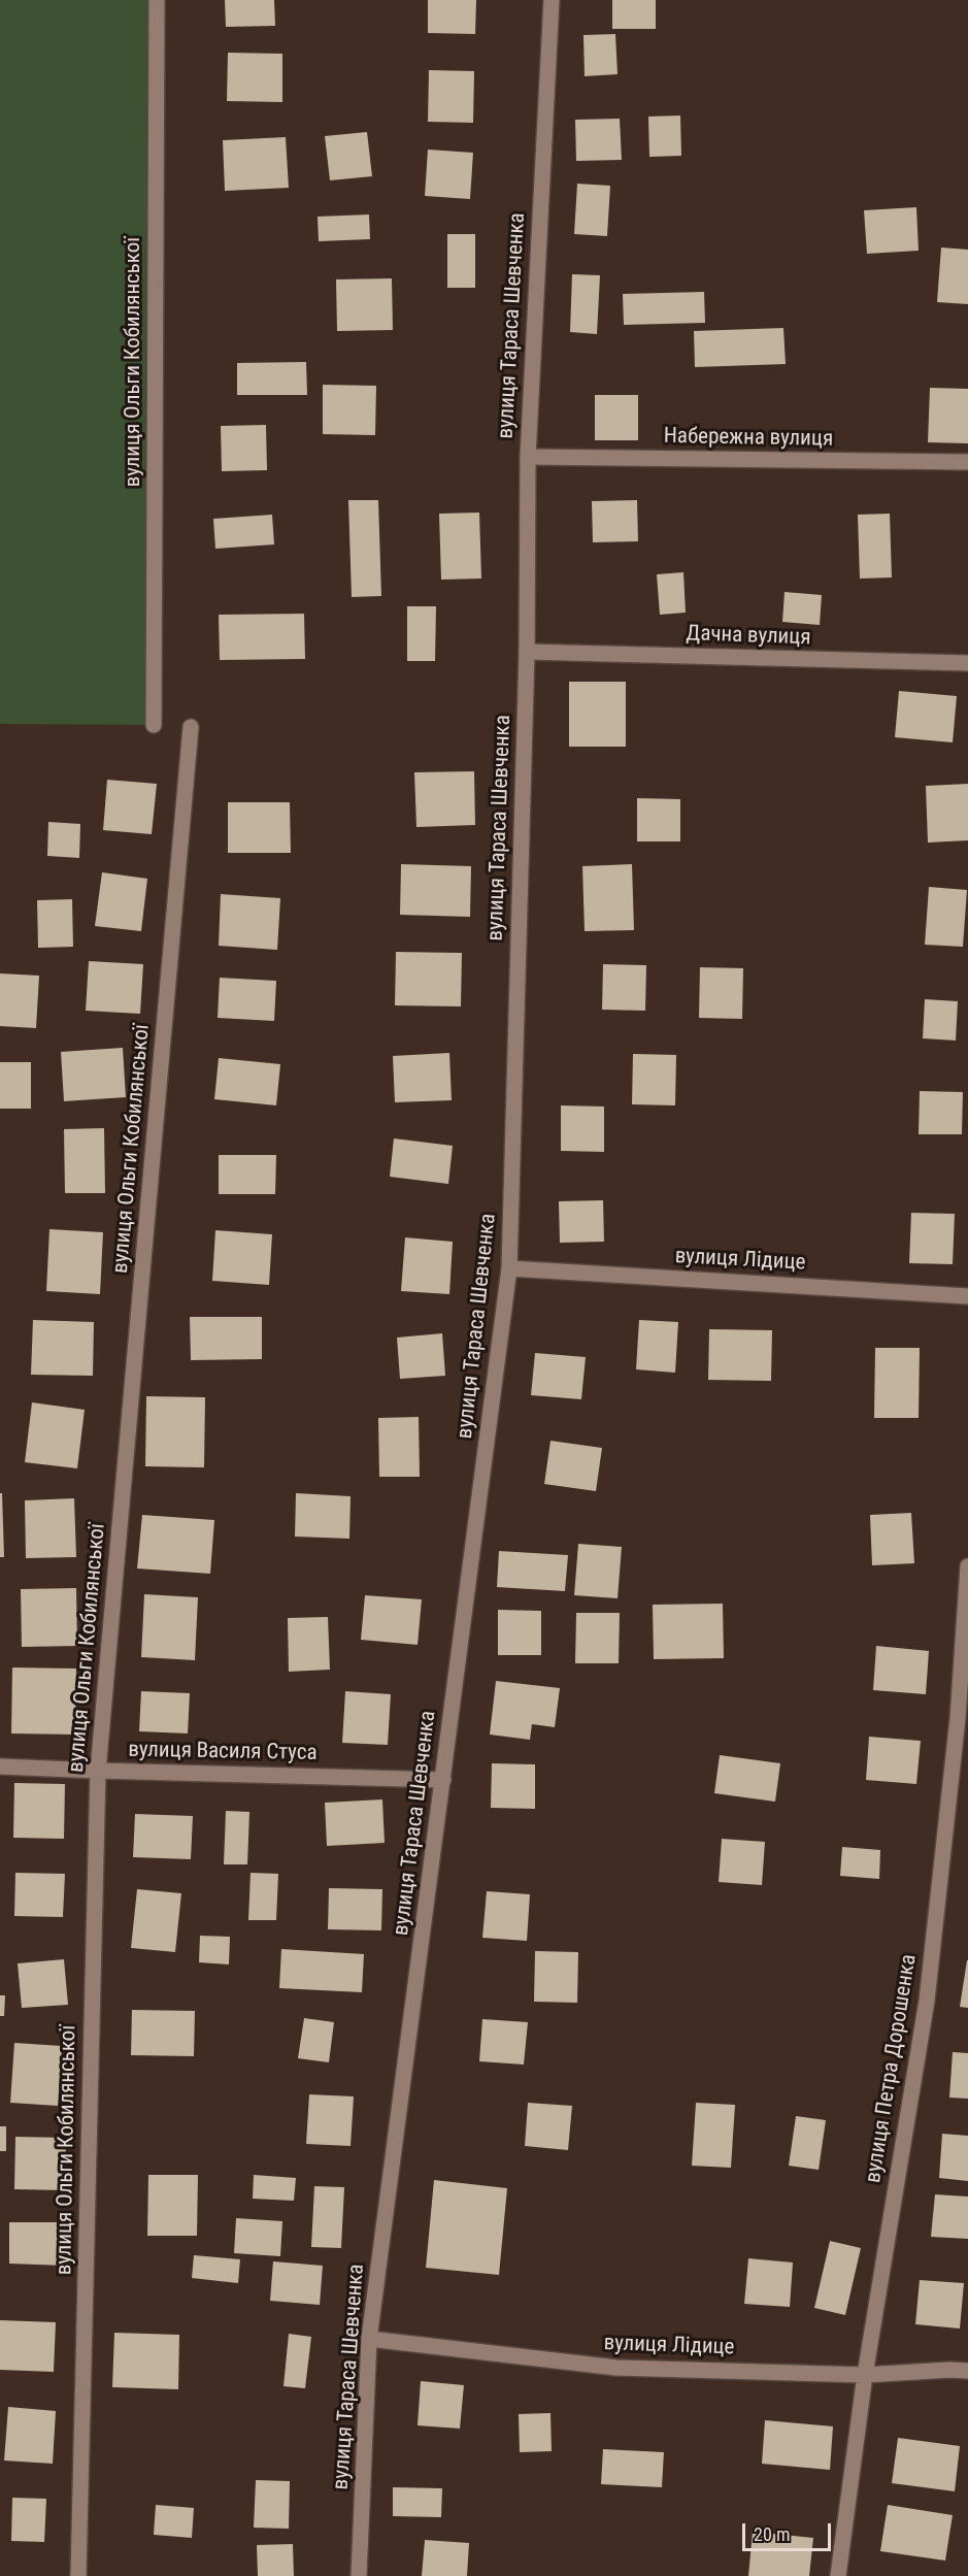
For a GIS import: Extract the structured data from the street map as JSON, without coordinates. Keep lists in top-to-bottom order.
{
  "streets": {
    "street": [
      "вулиця Тараса Шевченка",
      "вулиця Ольги Кобилянської",
      "Набережна вулиця",
      "Дачна вулиця",
      "вулиця Лідице",
      "вулиця Василя Стуса",
      "вулиця Петра Дорошенка"
    ]
  },
  "crossings": [
    ["вулиця Тараса Шевченка", "Набережна вулиця"],
    ["вулиця Тараса Шевченка", "Дачна вулиця"],
    ["вулиця Тараса Шевченка", "вулиця Лідице"],
    ["вулиця Тараса Шевченка", "вулиця Василя Стуса"],
    ["вулиця Ольги Кобилянської", "вулиця Василя Стуса"],
    ["вулиця Лідице", "вулиця Петра Дорошенка"]
  ],
  "scale_bar": "20 m"
}
